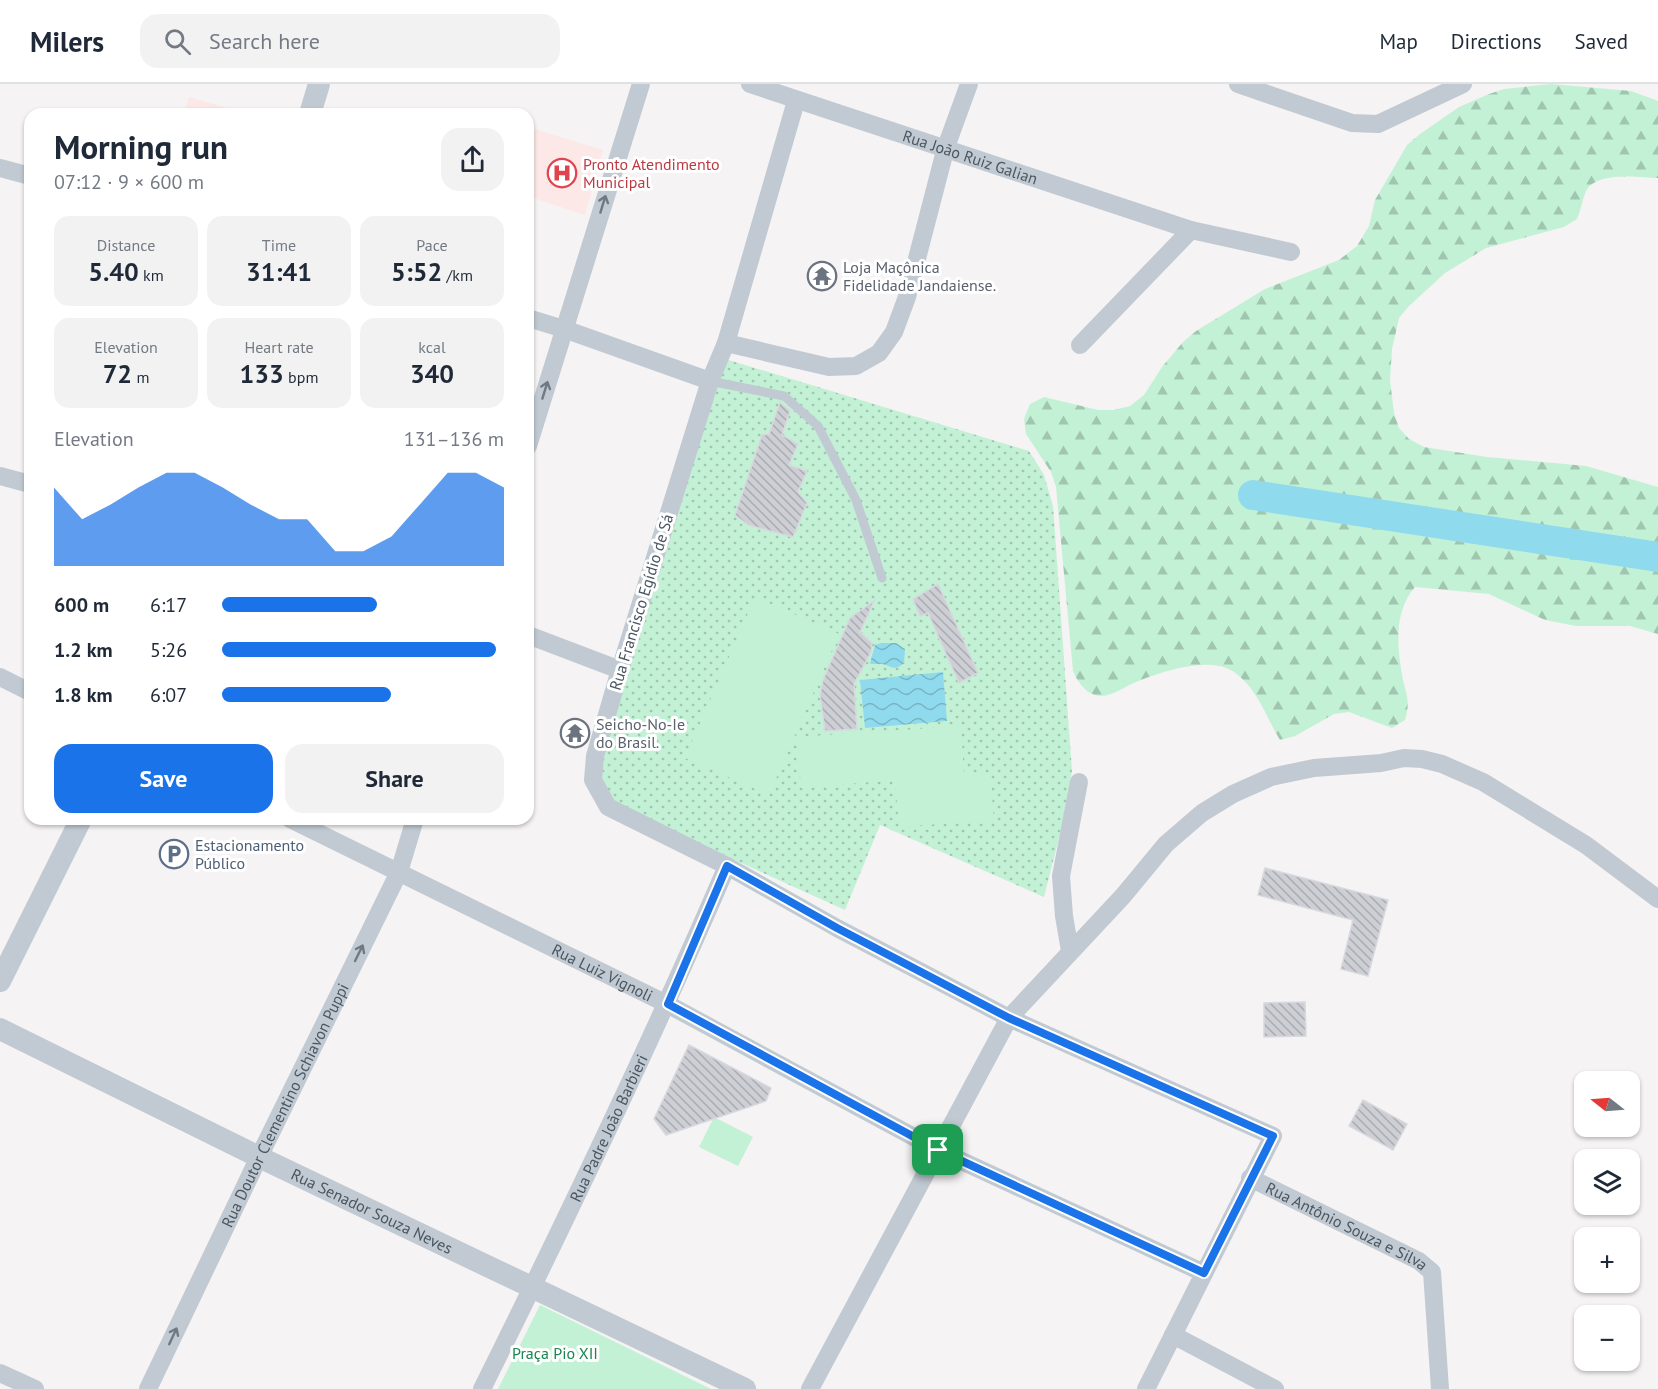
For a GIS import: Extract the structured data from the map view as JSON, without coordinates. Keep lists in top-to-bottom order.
{
  "streets": {
    "street": [
      "Rua João Ruiz Galian",
      "Rua Francisco Egídio de Sá",
      "Rua Luiz Vignoli",
      "Rua Doutor Clementino Schiavon Puppi",
      "Rua Padre João Barbieri",
      "Rua Senador Souza Neves",
      "Rua Antônio Souza e Silva"
    ]
  },
  "crossings": [
    ["Rua João Ruiz Galian", "Rua Francisco Egídio de Sá"],
    ["Rua Francisco Egídio de Sá", "Rua Padre João Barbieri"],
    ["Rua Francisco Egídio de Sá", "Rua Antônio Souza e Silva"],
    ["Rua Luiz Vignoli", "Rua Doutor Clementino Schiavon Puppi"],
    ["Rua Luiz Vignoli", "Rua Padre João Barbieri"],
    ["Rua Doutor Clementino Schiavon Puppi", "Rua Senador Souza Neves"],
    ["Rua Padre João Barbieri", "Rua Senador Souza Neves"]
  ],
  "one_way": ["Rua Doutor Clementino Schiavon Puppi"],
  "parks": ["Praça Pio XII"],
  "places": {
    "hospital": ["Pronto Atendimento Municipal"],
    "temple": ["Loja Maçônica Fidelidade Jandaiense.", "Seicho-No-Ie do Brasil."],
    "parking": ["Estacionamento Público"]
  },
  "north": "left",
  "page": {
    "header": "Milers",
    "search": "Search here",
    "nav": ["Map", "Directions", "Saved"],
    "heading": ["Morning run", "07:12 · 9 × 600 m"],
    "stats": [
      ["Distance", "5.40 km"],
      ["Time", "31:41"],
      ["Pace", "5:52 /km"],
      ["Elevation", "72 m"],
      ["Heart rate", "133 bpm"],
      ["kcal", "340"]
    ],
    "chart": ["Elevation", "131–136 m"],
    "list": [
      {
        "name": "600 m",
        "note": "6:17"
      },
      {
        "name": "1.2 km",
        "note": "5:26"
      },
      {
        "name": "1.8 km",
        "note": "6:07"
      }
    ],
    "buttons": ["Save", "Share"],
    "map_buttons": ["+", "−"]
  }
}
